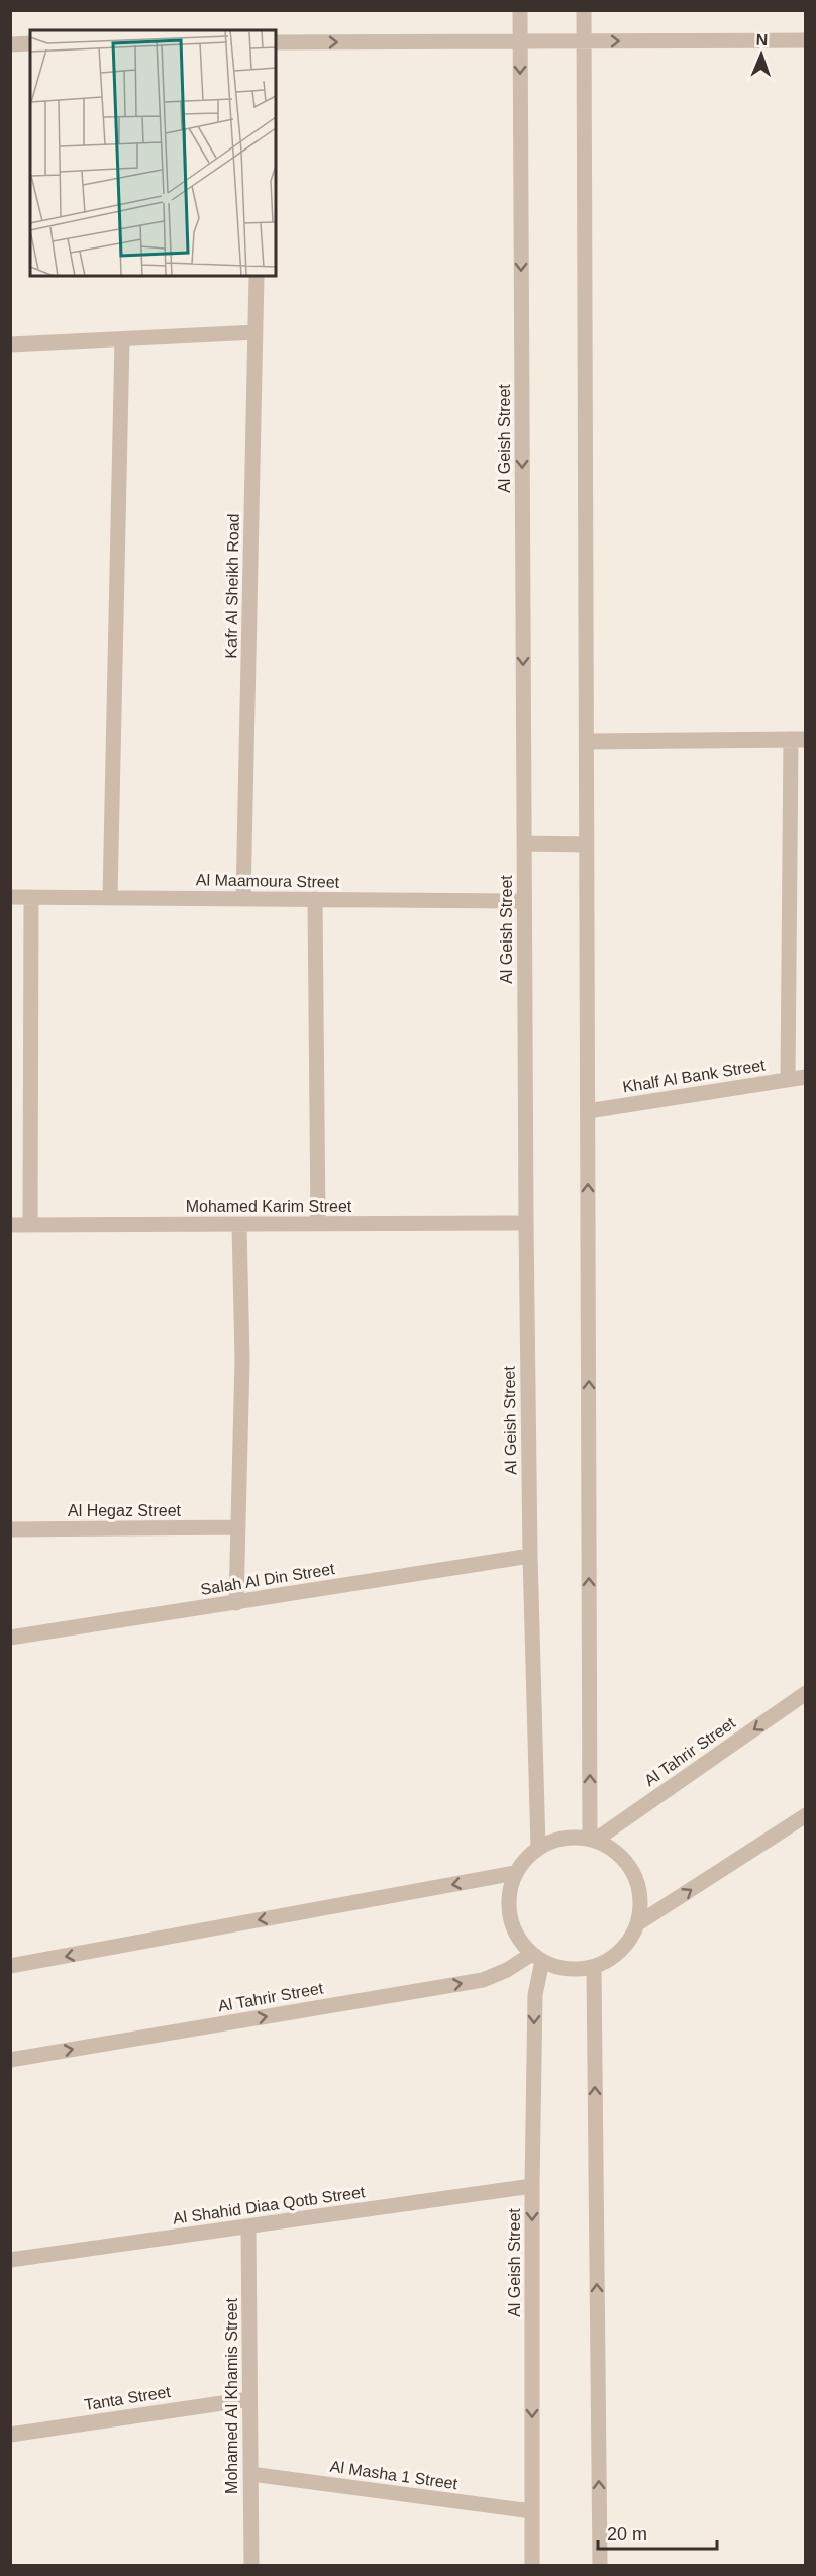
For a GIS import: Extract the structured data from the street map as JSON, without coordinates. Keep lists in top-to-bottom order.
{
  "streets": {
    "street": [
      "Al Geish Street",
      "Kafr Al Sheikh Road",
      "Al Maamoura Street",
      "Khalf Al Bank Street",
      "Mohamed Karim Street",
      "Al Hegaz Street",
      "Salah Al Din Street",
      "Al Tahrir Street",
      "Al Shahid Diaa Qotb Street",
      "Mohamed Al Khamis Street",
      "Tanta Street",
      "Al Masha 1 Street"
    ]
  },
  "crossings": [
    ["Al Geish Street", "Al Maamoura Street"],
    ["Al Geish Street", "Mohamed Karim Street"],
    ["Al Geish Street", "Salah Al Din Street"],
    ["Al Geish Street", "Al Tahrir Street"],
    ["Al Geish Street", "Al Shahid Diaa Qotb Street"],
    ["Al Geish Street", "Al Masha 1 Street"],
    ["Kafr Al Sheikh Road", "Al Maamoura Street"],
    ["Al Shahid Diaa Qotb Street", "Mohamed Al Khamis Street"],
    ["Mohamed Al Khamis Street", "Tanta Street"],
    ["Mohamed Al Khamis Street", "Al Masha 1 Street"]
  ],
  "scale_bar": "20 m",
  "north": "top"
}
